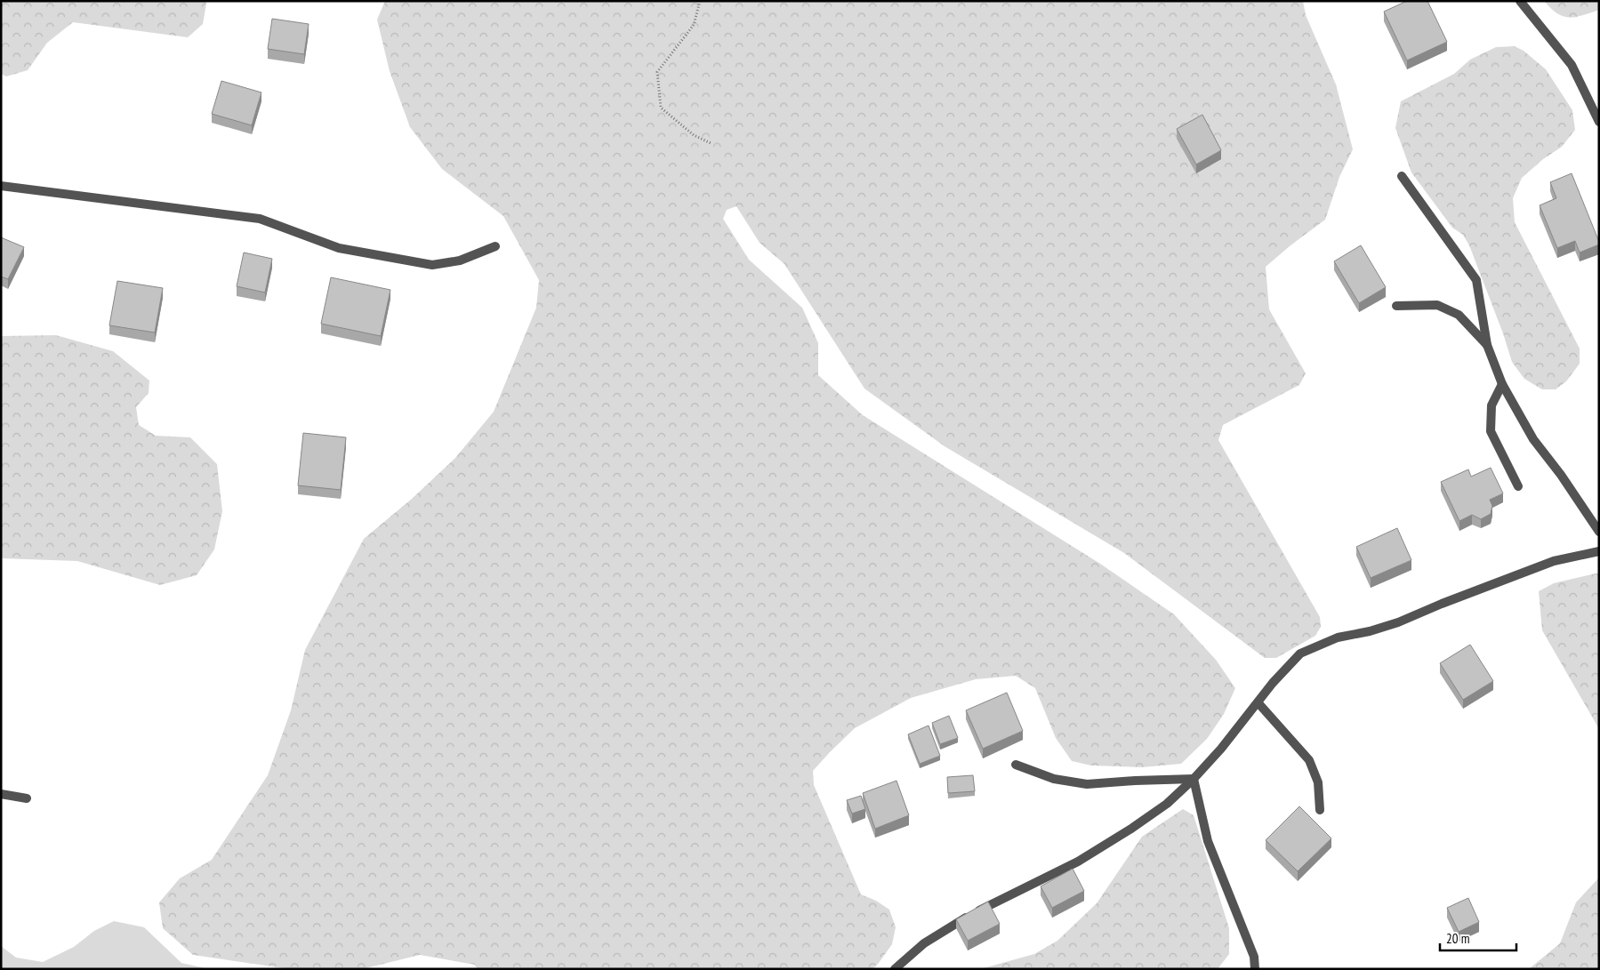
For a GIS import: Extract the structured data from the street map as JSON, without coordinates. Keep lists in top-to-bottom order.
{
  "scale_bar": "20 m"
}
